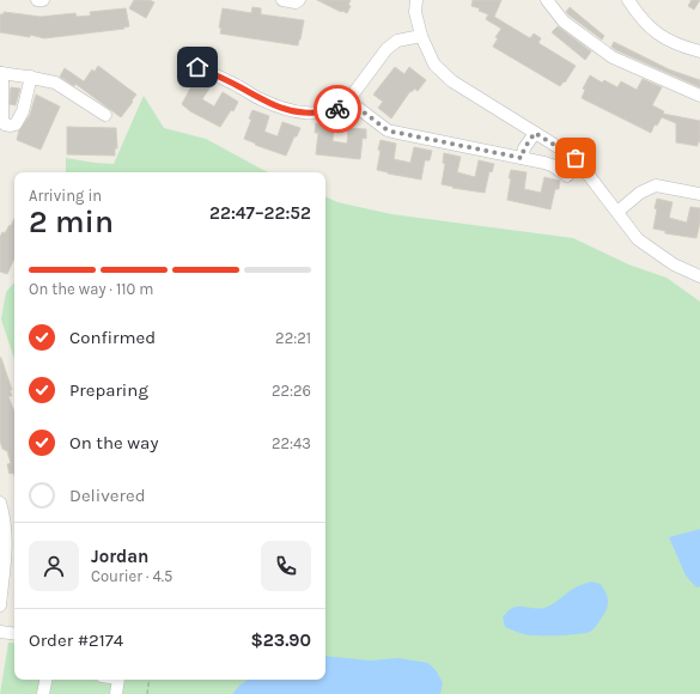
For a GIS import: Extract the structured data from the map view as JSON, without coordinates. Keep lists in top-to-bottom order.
{
  "page": {
    "heading": ["2 min", "Arriving in", "22:47–22:52"],
    "panel": [
      "Jordan",
      "Courier · 4.5",
      "Order #2174",
      "$23.90"
    ],
    "bar": "On the way · 110 m",
    "list": [
      ["Confirmed", "22:21"],
      ["Preparing", "22:26"],
      ["On the way", "22:43"],
      "Delivered"
    ]
  }
}
